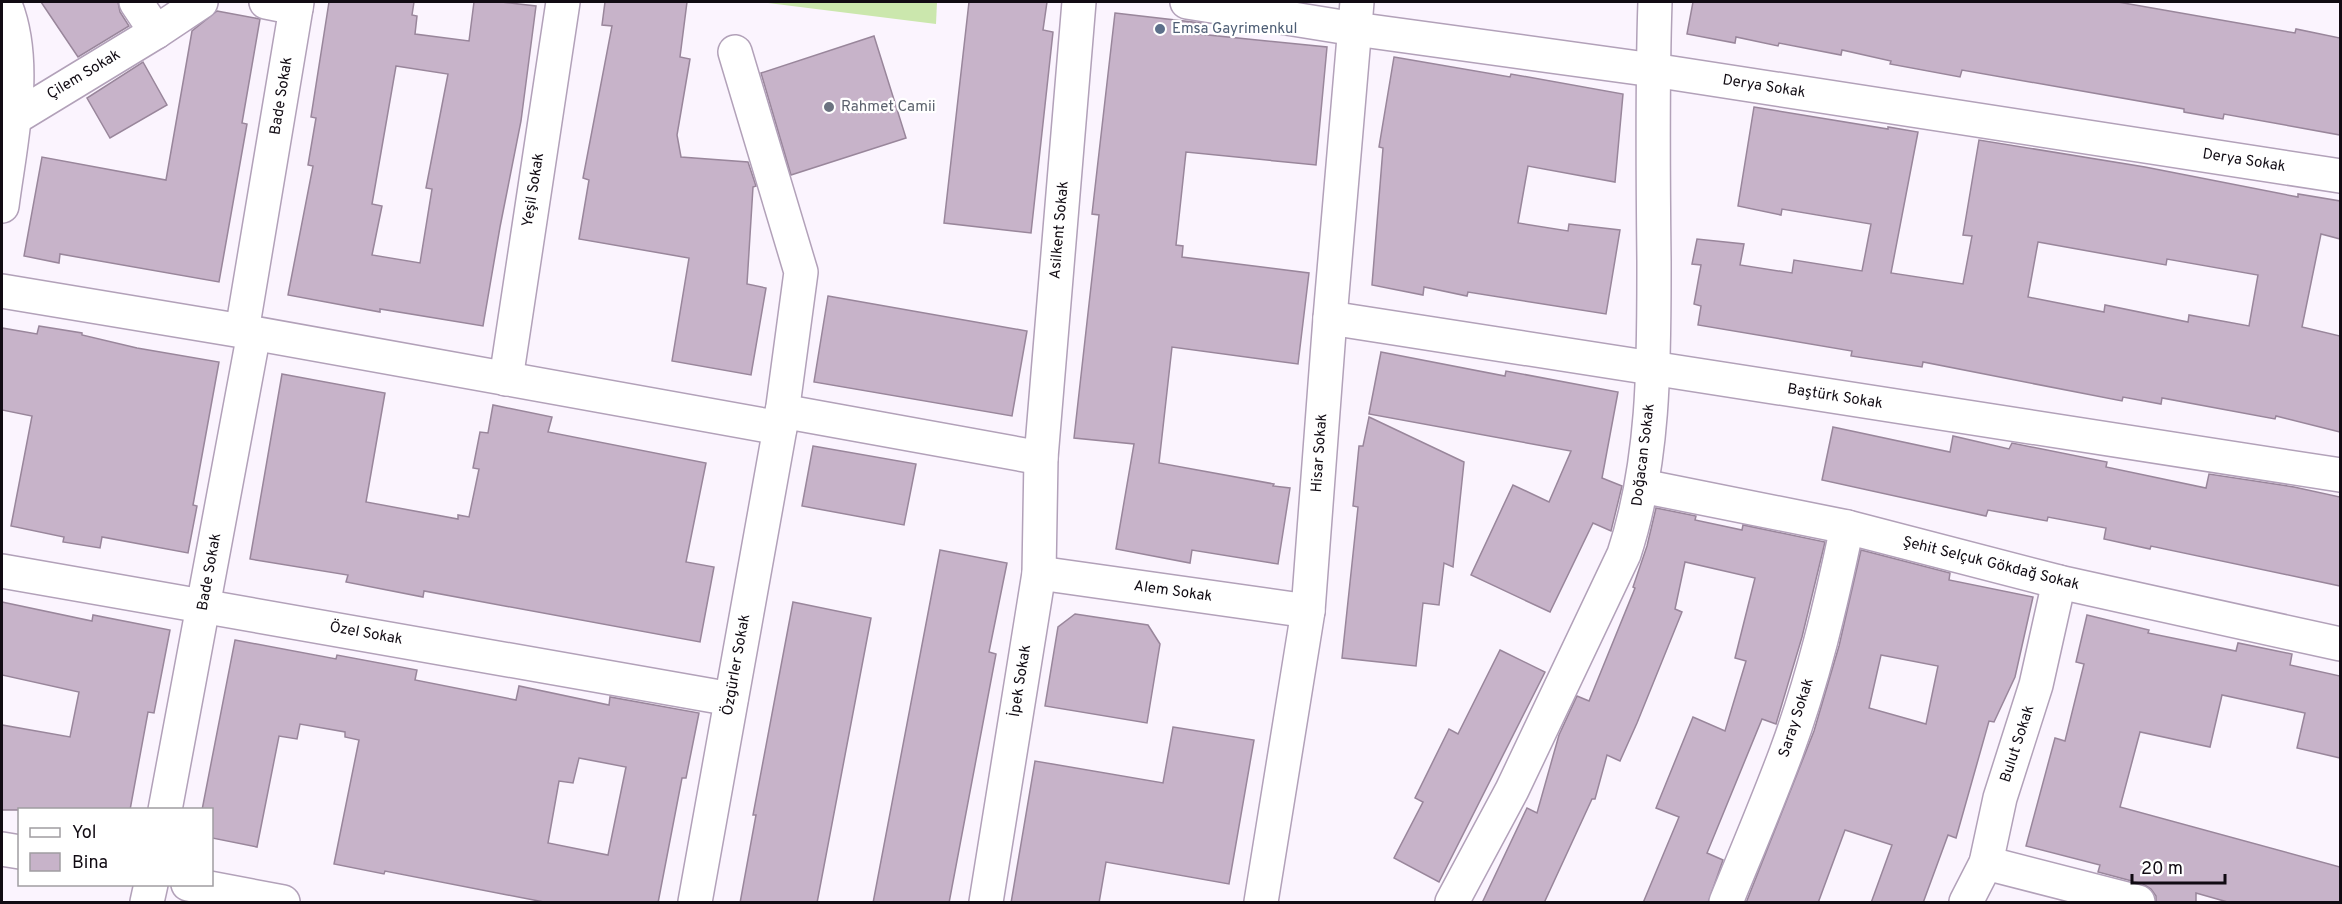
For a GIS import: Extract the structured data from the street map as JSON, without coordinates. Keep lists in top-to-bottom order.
{
  "streets": {
    "street": [
      "Çilem Sokak",
      "Derya Sokak",
      "Bade Sokak",
      "Yeşil Sokak",
      "Asilkent Sokak",
      "Baştürk Sokak",
      "Hisar Sokak",
      "Doğacan Sokak",
      "Şehit Selçuk Gökdağ Sokak",
      "Alem Sokak",
      "Özel Sokak",
      "Özgürler Sokak",
      "İpek Sokak",
      "Saray Sokak",
      "Bulut Sokak"
    ]
  },
  "crossings": [
    ["Derya Sokak", "Hisar Sokak"],
    ["Derya Sokak", "Doğacan Sokak"],
    ["Bade Sokak", "Özel Sokak"],
    ["Asilkent Sokak", "İpek Sokak"],
    ["Baştürk Sokak", "Hisar Sokak"],
    ["Baştürk Sokak", "Doğacan Sokak"],
    ["Hisar Sokak", "Alem Sokak"],
    ["Doğacan Sokak", "Şehit Selçuk Gökdağ Sokak"],
    ["Şehit Selçuk Gökdağ Sokak", "Saray Sokak"],
    ["Şehit Selçuk Gökdağ Sokak", "Bulut Sokak"],
    ["Alem Sokak", "İpek Sokak"],
    ["Özel Sokak", "Özgürler Sokak"]
  ],
  "places": ["Emsa Gayrimenkul", "Rahmet Camii"],
  "legend": ["Yol", "Bina"],
  "scale_bar": "20 m"
}
